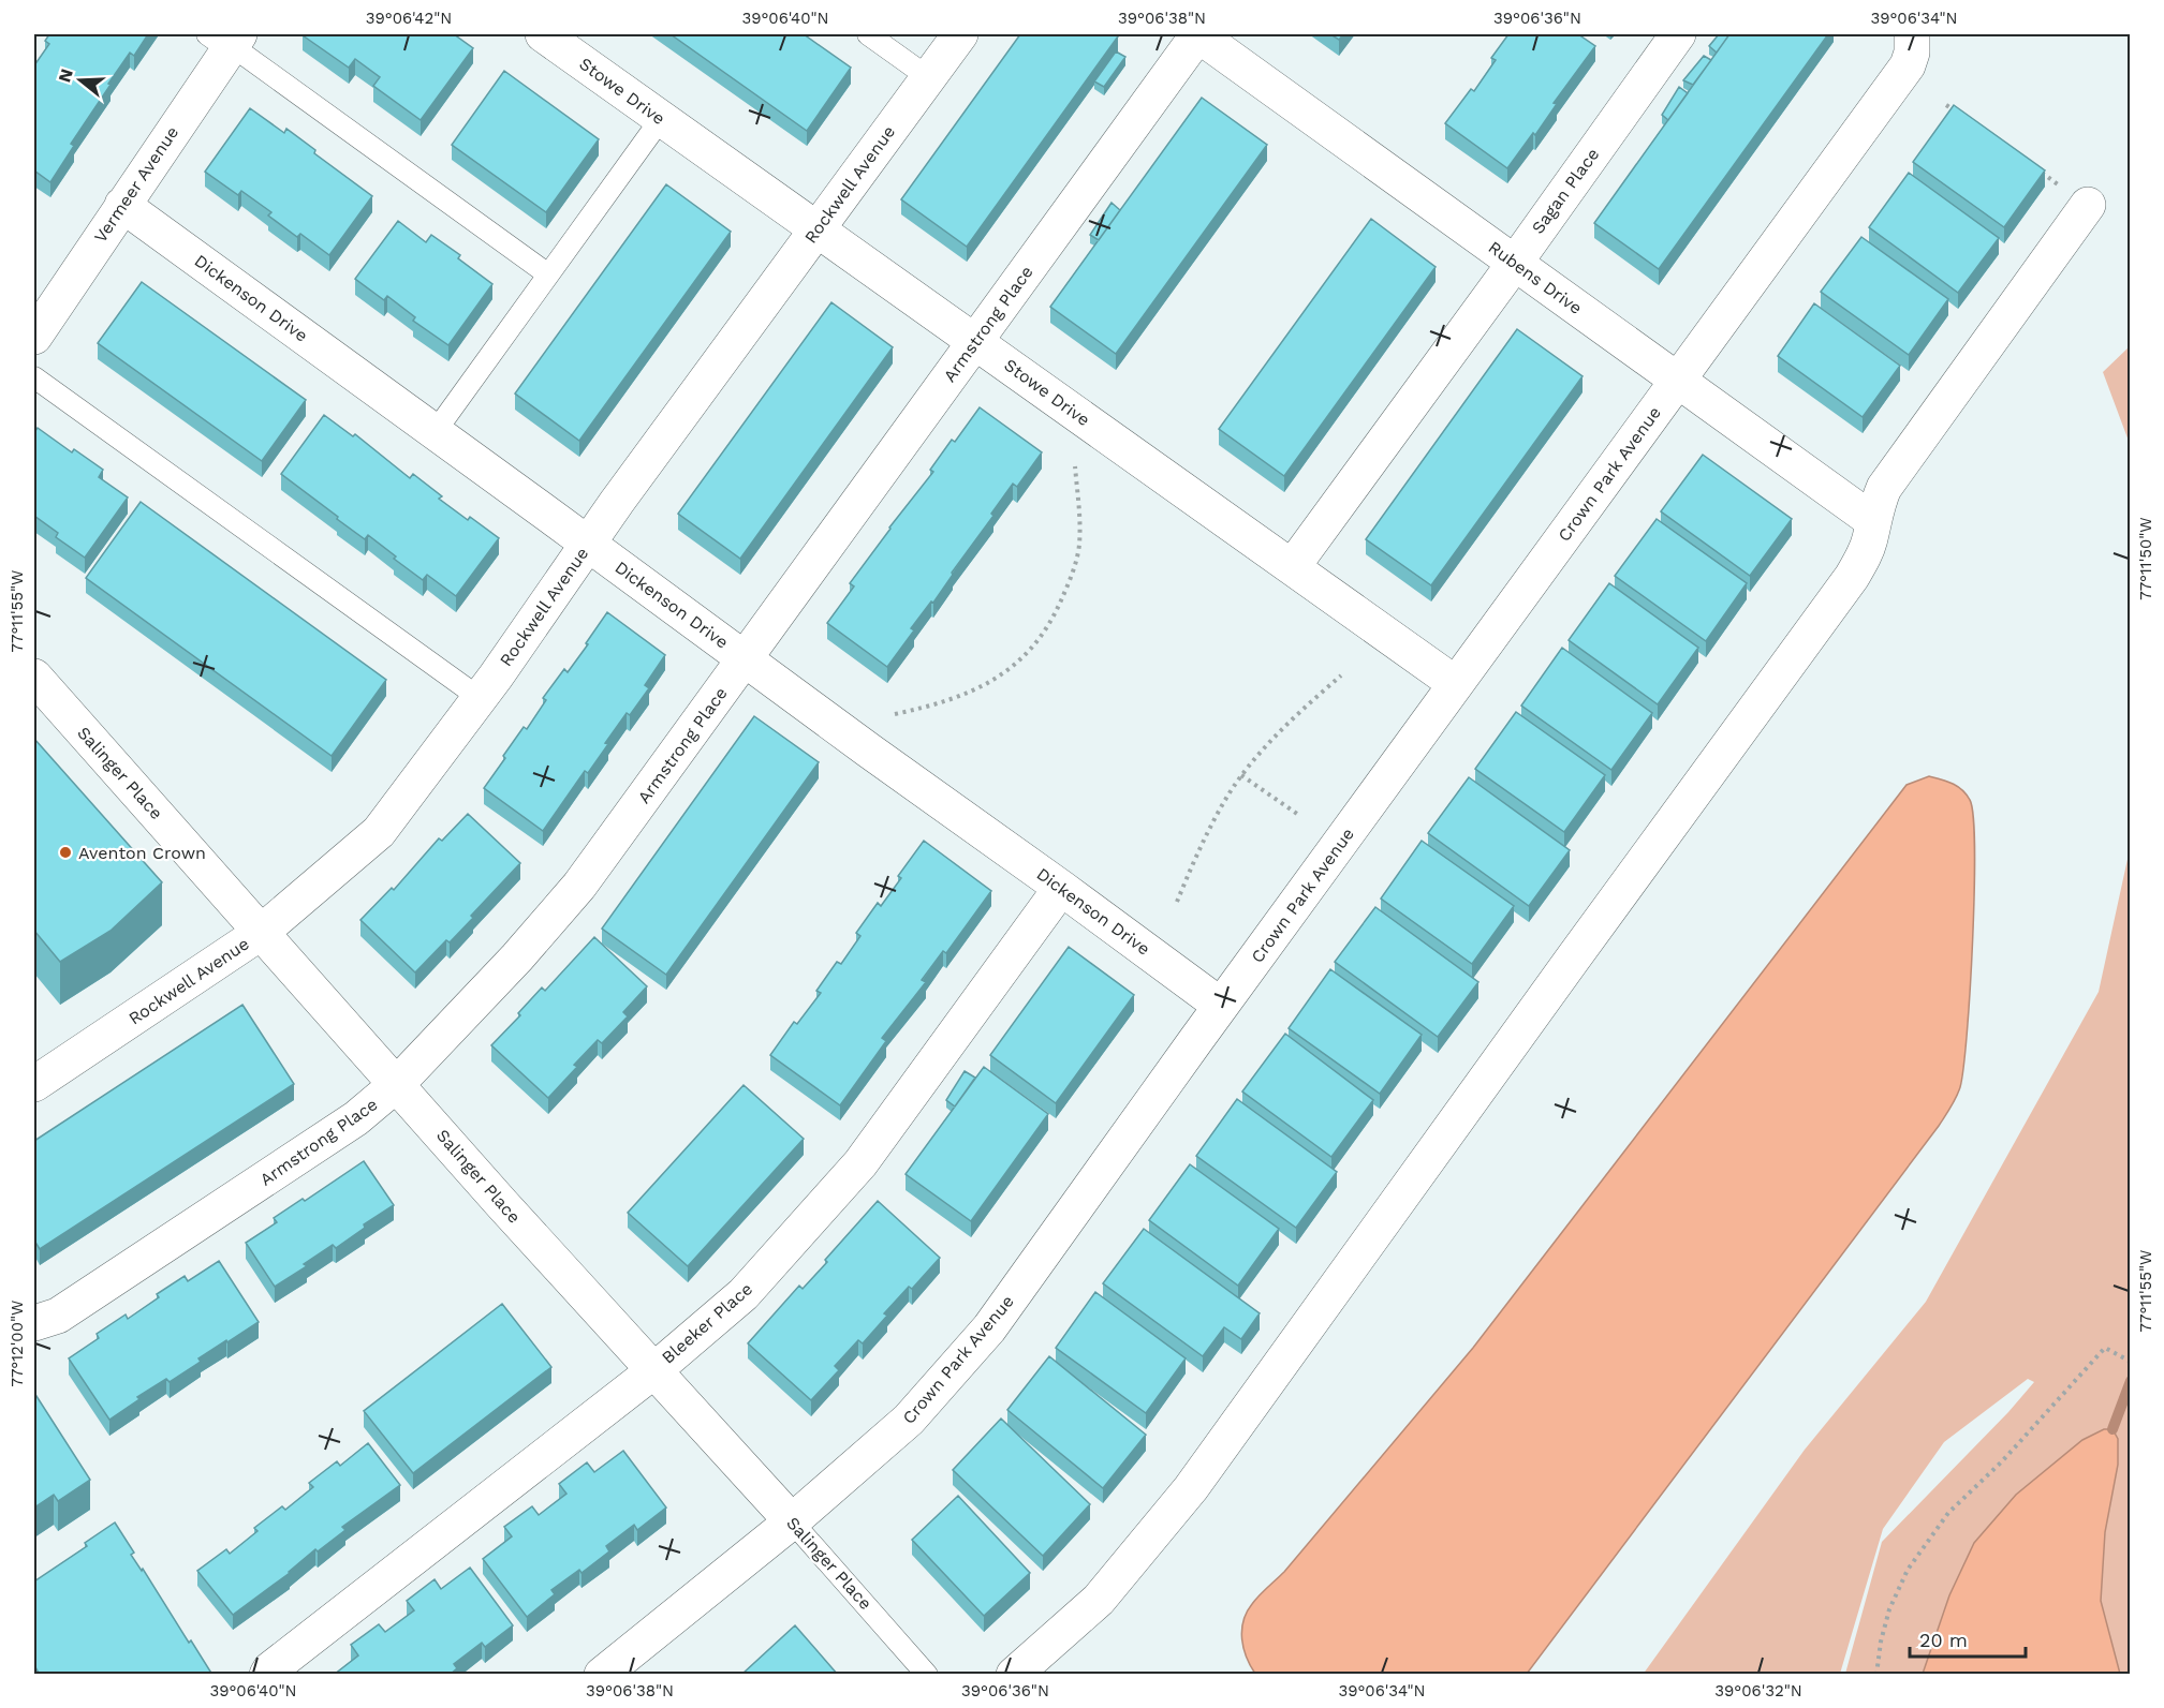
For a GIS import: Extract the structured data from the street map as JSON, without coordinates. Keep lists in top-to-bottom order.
{
  "streets": {
    "street": [
      "Stowe Drive",
      "Vermeer Avenue",
      "Rockwell Avenue",
      "Sagan Place",
      "Rubens Drive",
      "Dickenson Drive",
      "Armstrong Place",
      "Crown Park Avenue",
      "Salinger Place",
      "Bleeker Place"
    ]
  },
  "crossings": [
    ["Stowe Drive", "Rockwell Avenue"],
    ["Stowe Drive", "Sagan Place"],
    ["Stowe Drive", "Armstrong Place"],
    ["Stowe Drive", "Crown Park Avenue"],
    ["Vermeer Avenue", "Dickenson Drive"],
    ["Rockwell Avenue", "Dickenson Drive"],
    ["Rockwell Avenue", "Salinger Place"],
    ["Sagan Place", "Rubens Drive"],
    ["Rubens Drive", "Armstrong Place"],
    ["Rubens Drive", "Crown Park Avenue"],
    ["Dickenson Drive", "Armstrong Place"],
    ["Dickenson Drive", "Crown Park Avenue"],
    ["Dickenson Drive", "Bleeker Place"],
    ["Armstrong Place", "Salinger Place"],
    ["Crown Park Avenue", "Salinger Place"],
    ["Salinger Place", "Bleeker Place"]
  ],
  "places": ["Aventon Crown"],
  "scale_bar": "20 m",
  "north": "left",
  "coordinates": [
    "39°06'42\"N",
    "39°06'40\"N",
    "39°06'38\"N",
    "39°06'36\"N",
    "39°06'34\"N",
    "77°11'50\"W",
    "77°11'55\"W",
    "77°12'00\"W",
    "39°06'32\"N"
  ]
}
